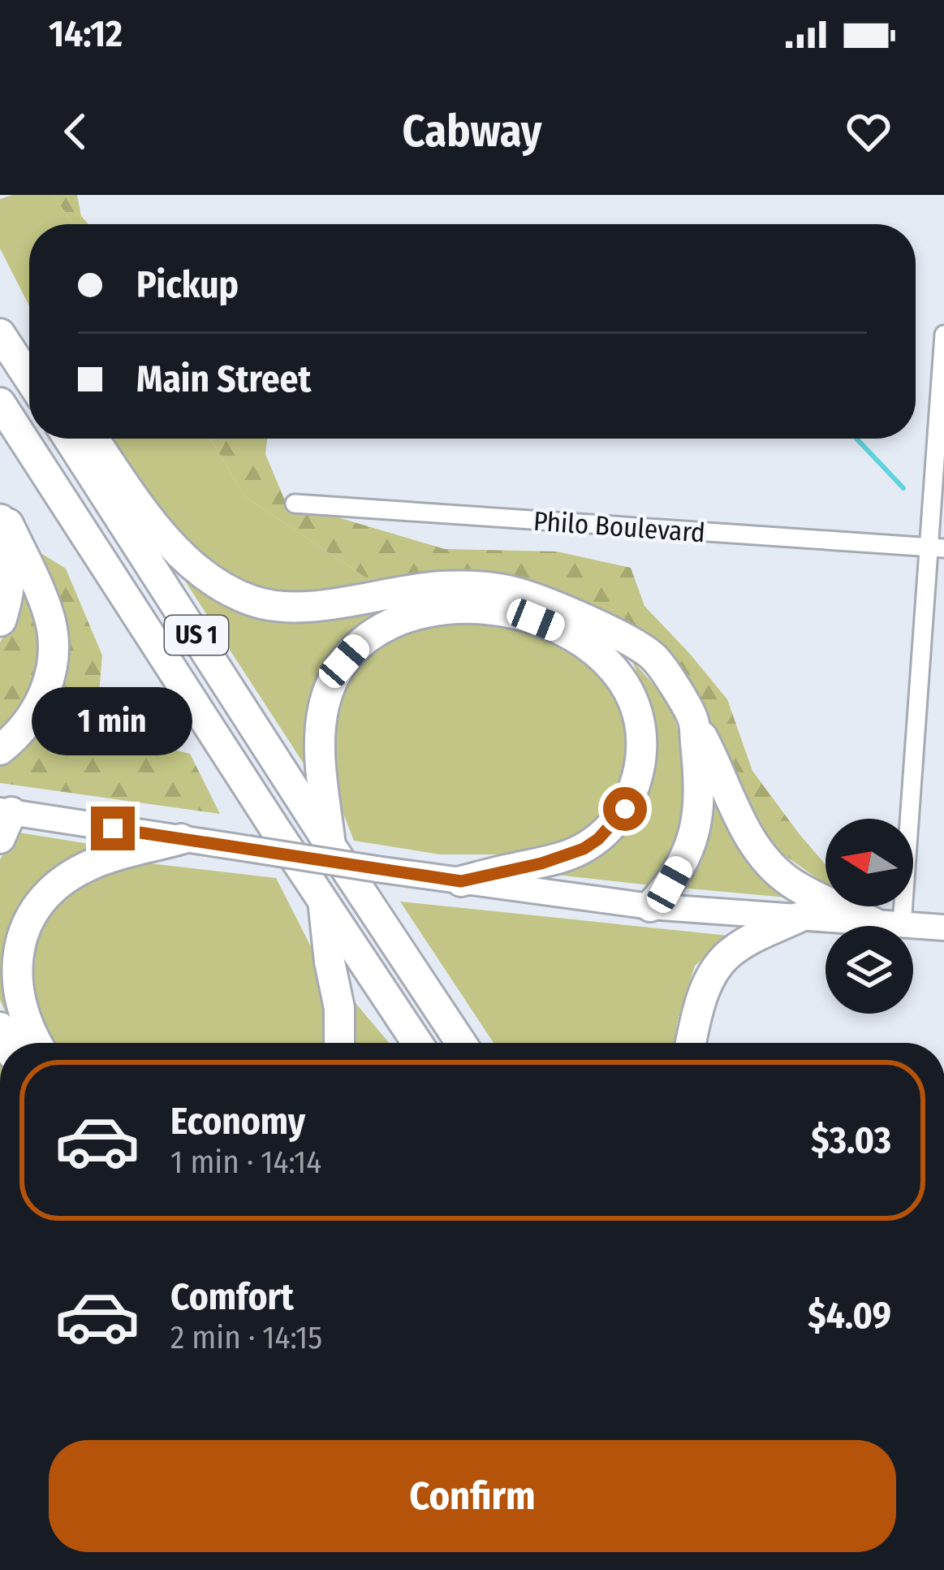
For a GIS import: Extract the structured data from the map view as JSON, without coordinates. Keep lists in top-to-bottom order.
{
  "streets": {
    "highway": ["US 1"],
    "street": ["Philo Boulevard"]
  },
  "north": "left",
  "page": {
    "status": "14:12",
    "header": "Cabway",
    "banner": ["Pickup", "Main Street"],
    "bubble": "1 min",
    "list": [
      {
        "name": "Economy",
        "note": "1 min · 14:14",
        "value": "$3.03"
      },
      {
        "name": "Comfort",
        "note": "2 min · 14:15",
        "value": "$4.09"
      }
    ],
    "buttons": "Confirm"
  }
}
